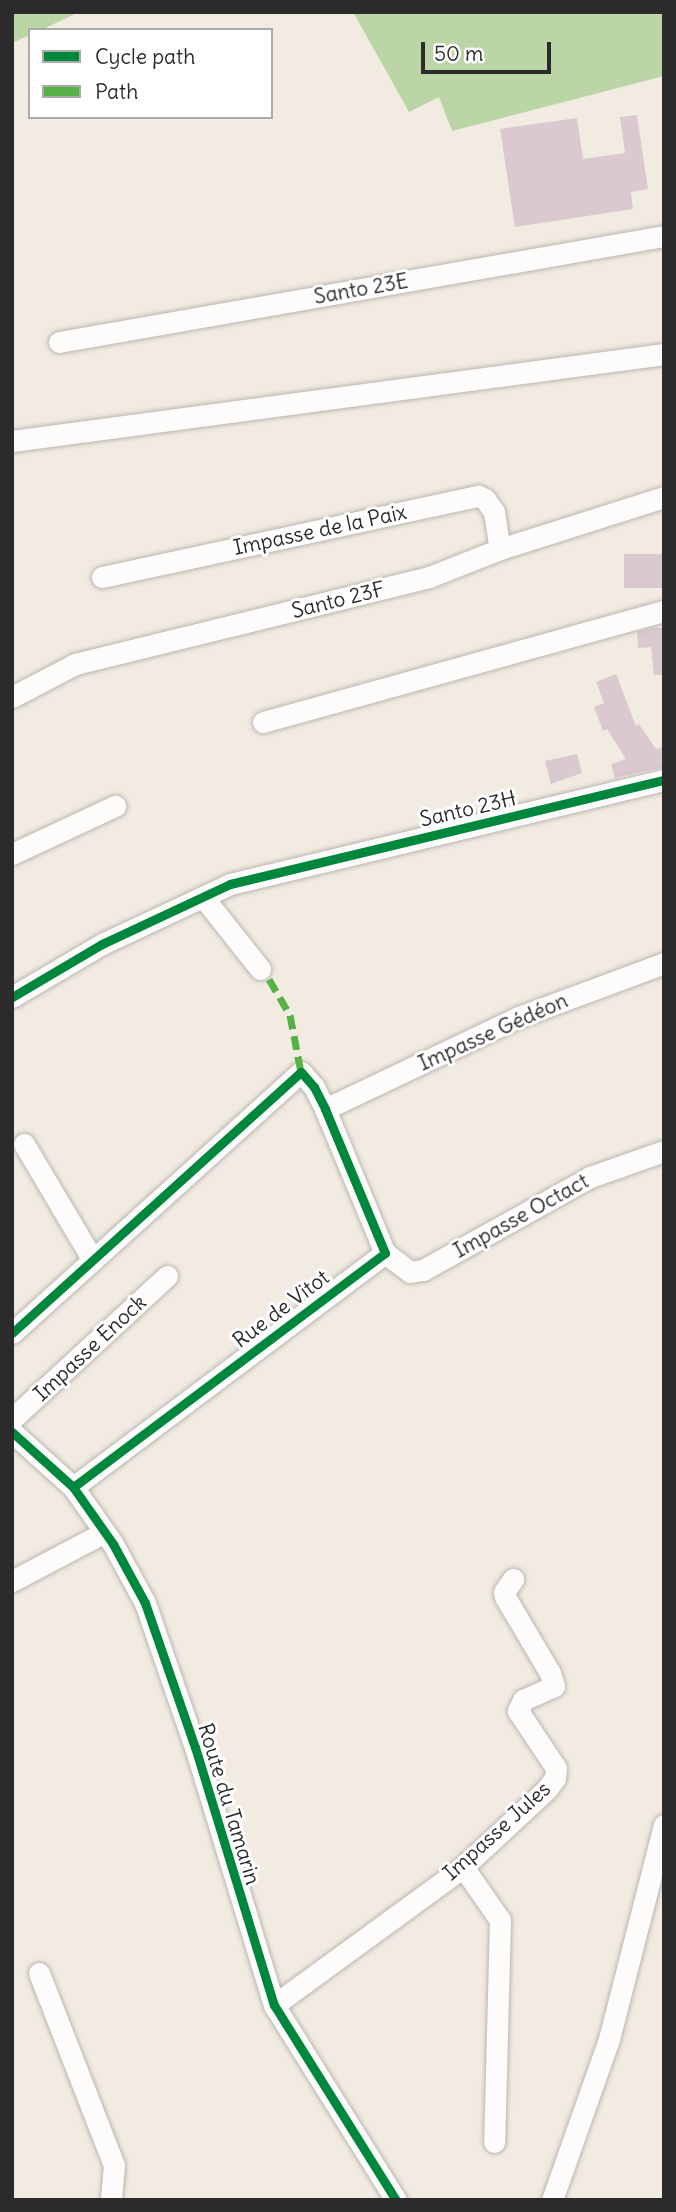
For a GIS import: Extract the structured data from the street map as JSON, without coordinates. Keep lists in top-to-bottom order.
{
  "streets": {
    "street": [
      "Santo 23E",
      "Impasse de la Paix",
      "Santo 23F",
      "Santo 23H",
      "Impasse Gédéon",
      "Impasse Octact",
      "Rue de Vitot",
      "Impasse Enock",
      "Route du Tamarin",
      "Impasse Jules"
    ]
  },
  "crossings": [
    ["Impasse de la Paix", "Santo 23F"],
    ["Impasse Octact", "Rue de Vitot"],
    ["Rue de Vitot", "Route du Tamarin"],
    ["Route du Tamarin", "Impasse Jules"]
  ],
  "legend": ["Cycle path", "Path"],
  "scale_bar": "50 m"
}
